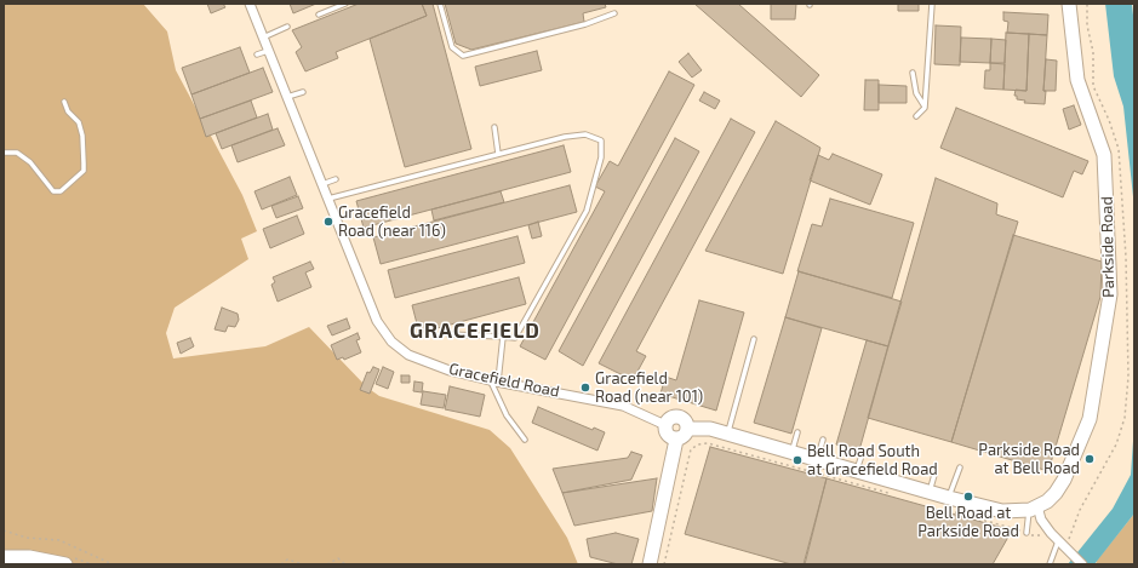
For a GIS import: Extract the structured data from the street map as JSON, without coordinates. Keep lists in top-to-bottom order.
{
  "streets": {
    "main road": ["Parkside Road"],
    "street": ["Gracefield Road"]
  },
  "districts": ["GRACEFIELD"],
  "places": [
    "Gracefield Road (near 116)",
    "Gracefield Road (near 101)",
    "Parkside Road at Bell Road",
    "Bell Road South at Gracefield Road",
    "Bell Road at Parkside Road"
  ]
}
